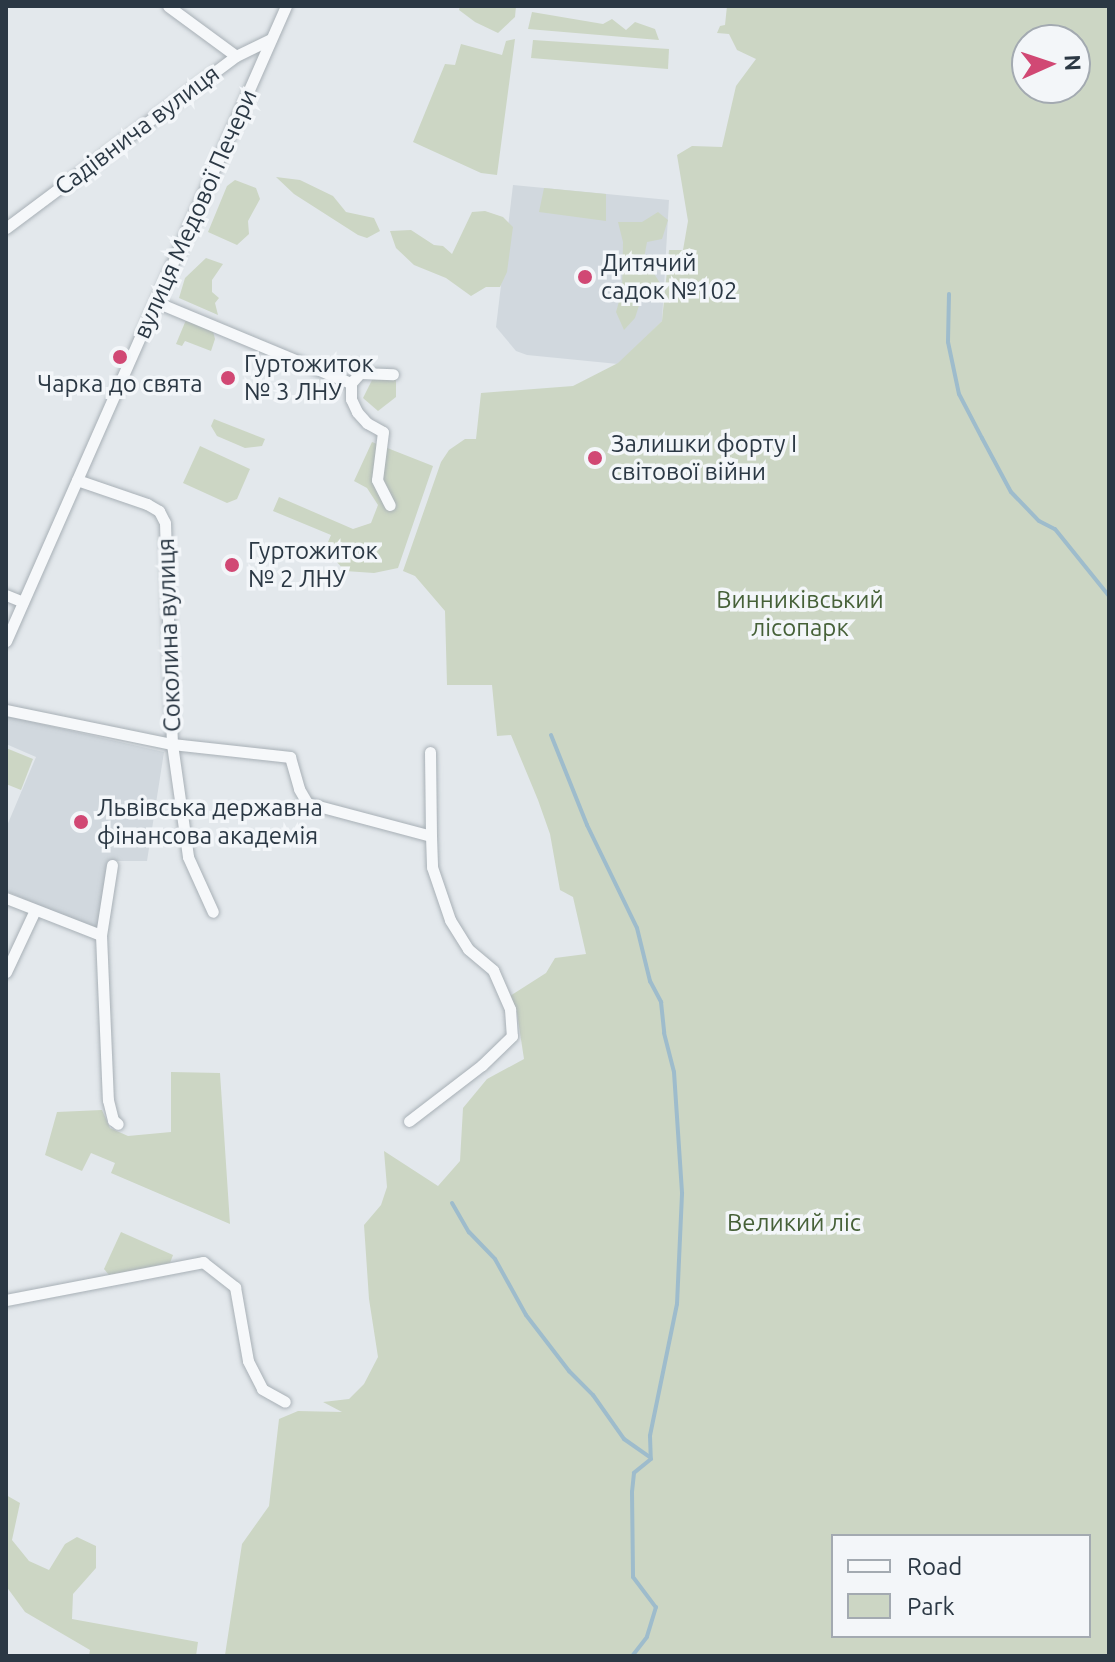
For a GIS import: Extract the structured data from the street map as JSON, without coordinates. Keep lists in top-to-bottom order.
{
  "streets": {
    "street": ["Садівнича вулиця", "вулиця Медової Печери", "Соколина вулиця"]
  },
  "crossings": [
    ["Садівнича вулиця", "вулиця Медової Печери"],
    ["вулиця Медової Печери", "Соколина вулиця"]
  ],
  "parks": ["Винниківський лісопарк", "Великий ліс"],
  "places": [
    "Дитячий садок №102",
    "Чарка до свята",
    "Гуртожиток № 3 ЛНУ",
    "Залишки форту І світової війни",
    "Гуртожиток № 2 ЛНУ",
    "Львівська державна фінансова академія"
  ],
  "legend": ["Road", "Park"],
  "north": "right"
}
